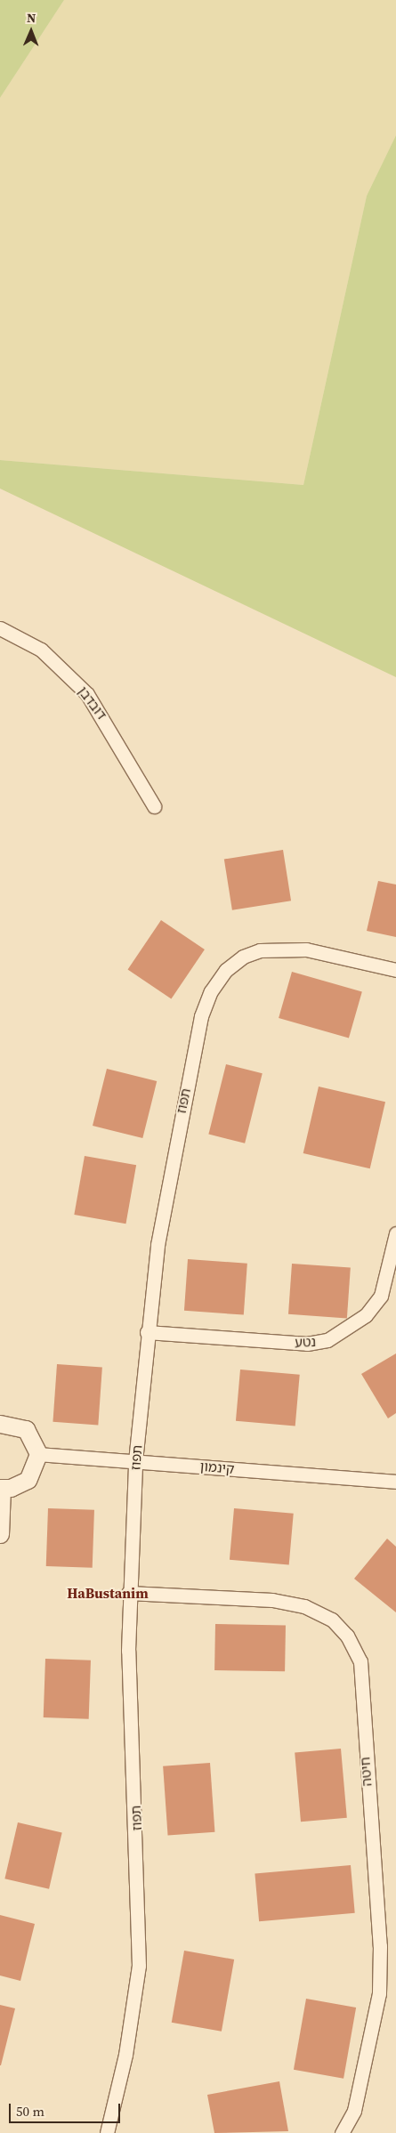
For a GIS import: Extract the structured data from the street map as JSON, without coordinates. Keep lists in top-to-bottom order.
{
  "streets": {
    "street": [
      "דובדבן",
      "תפוז",
      "נטע",
      "קינמון",
      "חיטה"
    ]
  },
  "crossings": [
    ["תפוז", "נטע"],
    ["תפוז", "קינמון"],
    ["תפוז", "חיטה"]
  ],
  "districts": ["HaBustanim"],
  "scale_bar": "50 m",
  "north": "top"
}
